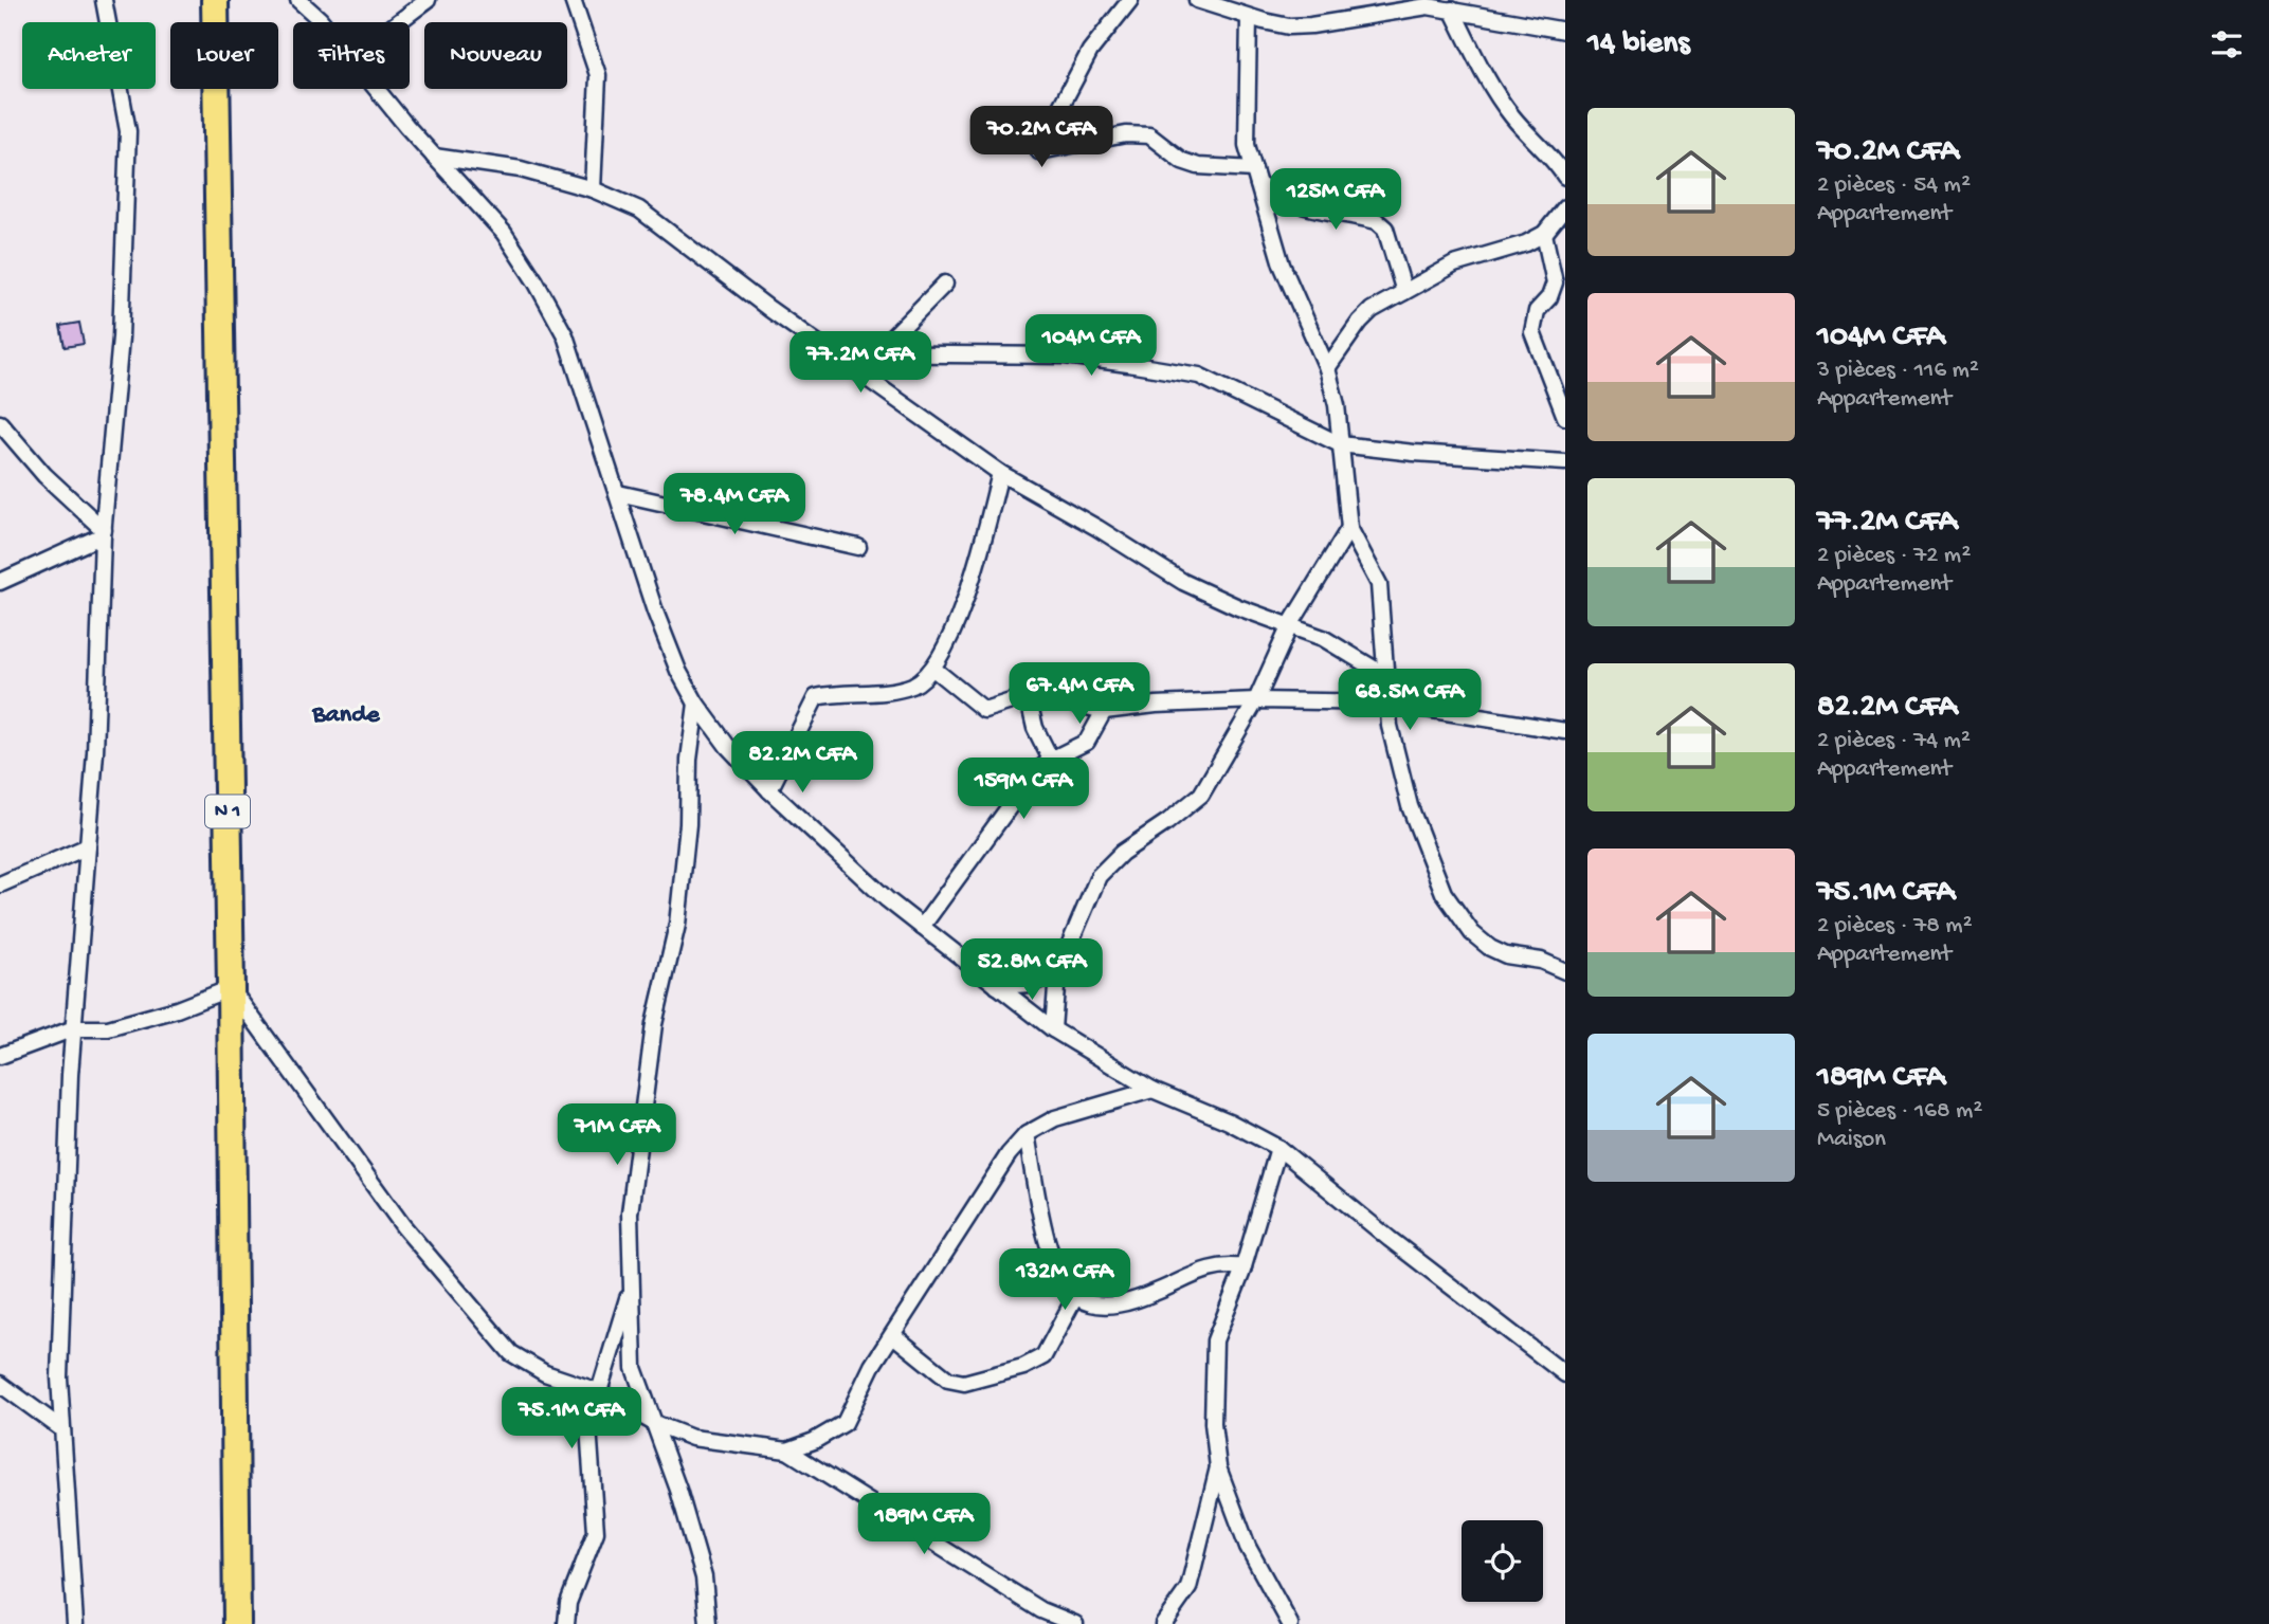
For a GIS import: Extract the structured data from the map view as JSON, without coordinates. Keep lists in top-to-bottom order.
{
  "streets": {
    "highway": ["N 1"]
  },
  "districts": ["Bande"],
  "page": {
    "heading": "14 biens",
    "chip": [
      "Acheter",
      "Louer",
      "Filtres",
      "Nouveau"
    ],
    "list": [
      {
        "name": "70.2M CFA",
        "note": "2 pièces · 54 m² · Appartement"
      },
      {
        "name": "104M CFA",
        "note": "3 pièces · 116 m² · Appartement"
      },
      {
        "name": "77.2M CFA",
        "note": "2 pièces · 72 m² · Appartement"
      },
      {
        "name": "82.2M CFA",
        "note": "2 pièces · 74 m² · Appartement"
      },
      {
        "name": "75.1M CFA",
        "note": "2 pièces · 78 m² · Appartement"
      },
      {
        "name": "189M CFA",
        "note": "5 pièces · 168 m² · Maison"
      }
    ],
    "price": [
      "70.2M CFA",
      "125M CFA",
      "104M CFA",
      "77.2M CFA",
      "78.4M CFA",
      "67.4M CFA",
      "68.5M CFA",
      "82.2M CFA",
      "159M CFA",
      "52.8M CFA",
      "71M CFA",
      "132M CFA",
      "75.1M CFA",
      "189M CFA"
    ]
  }
}
